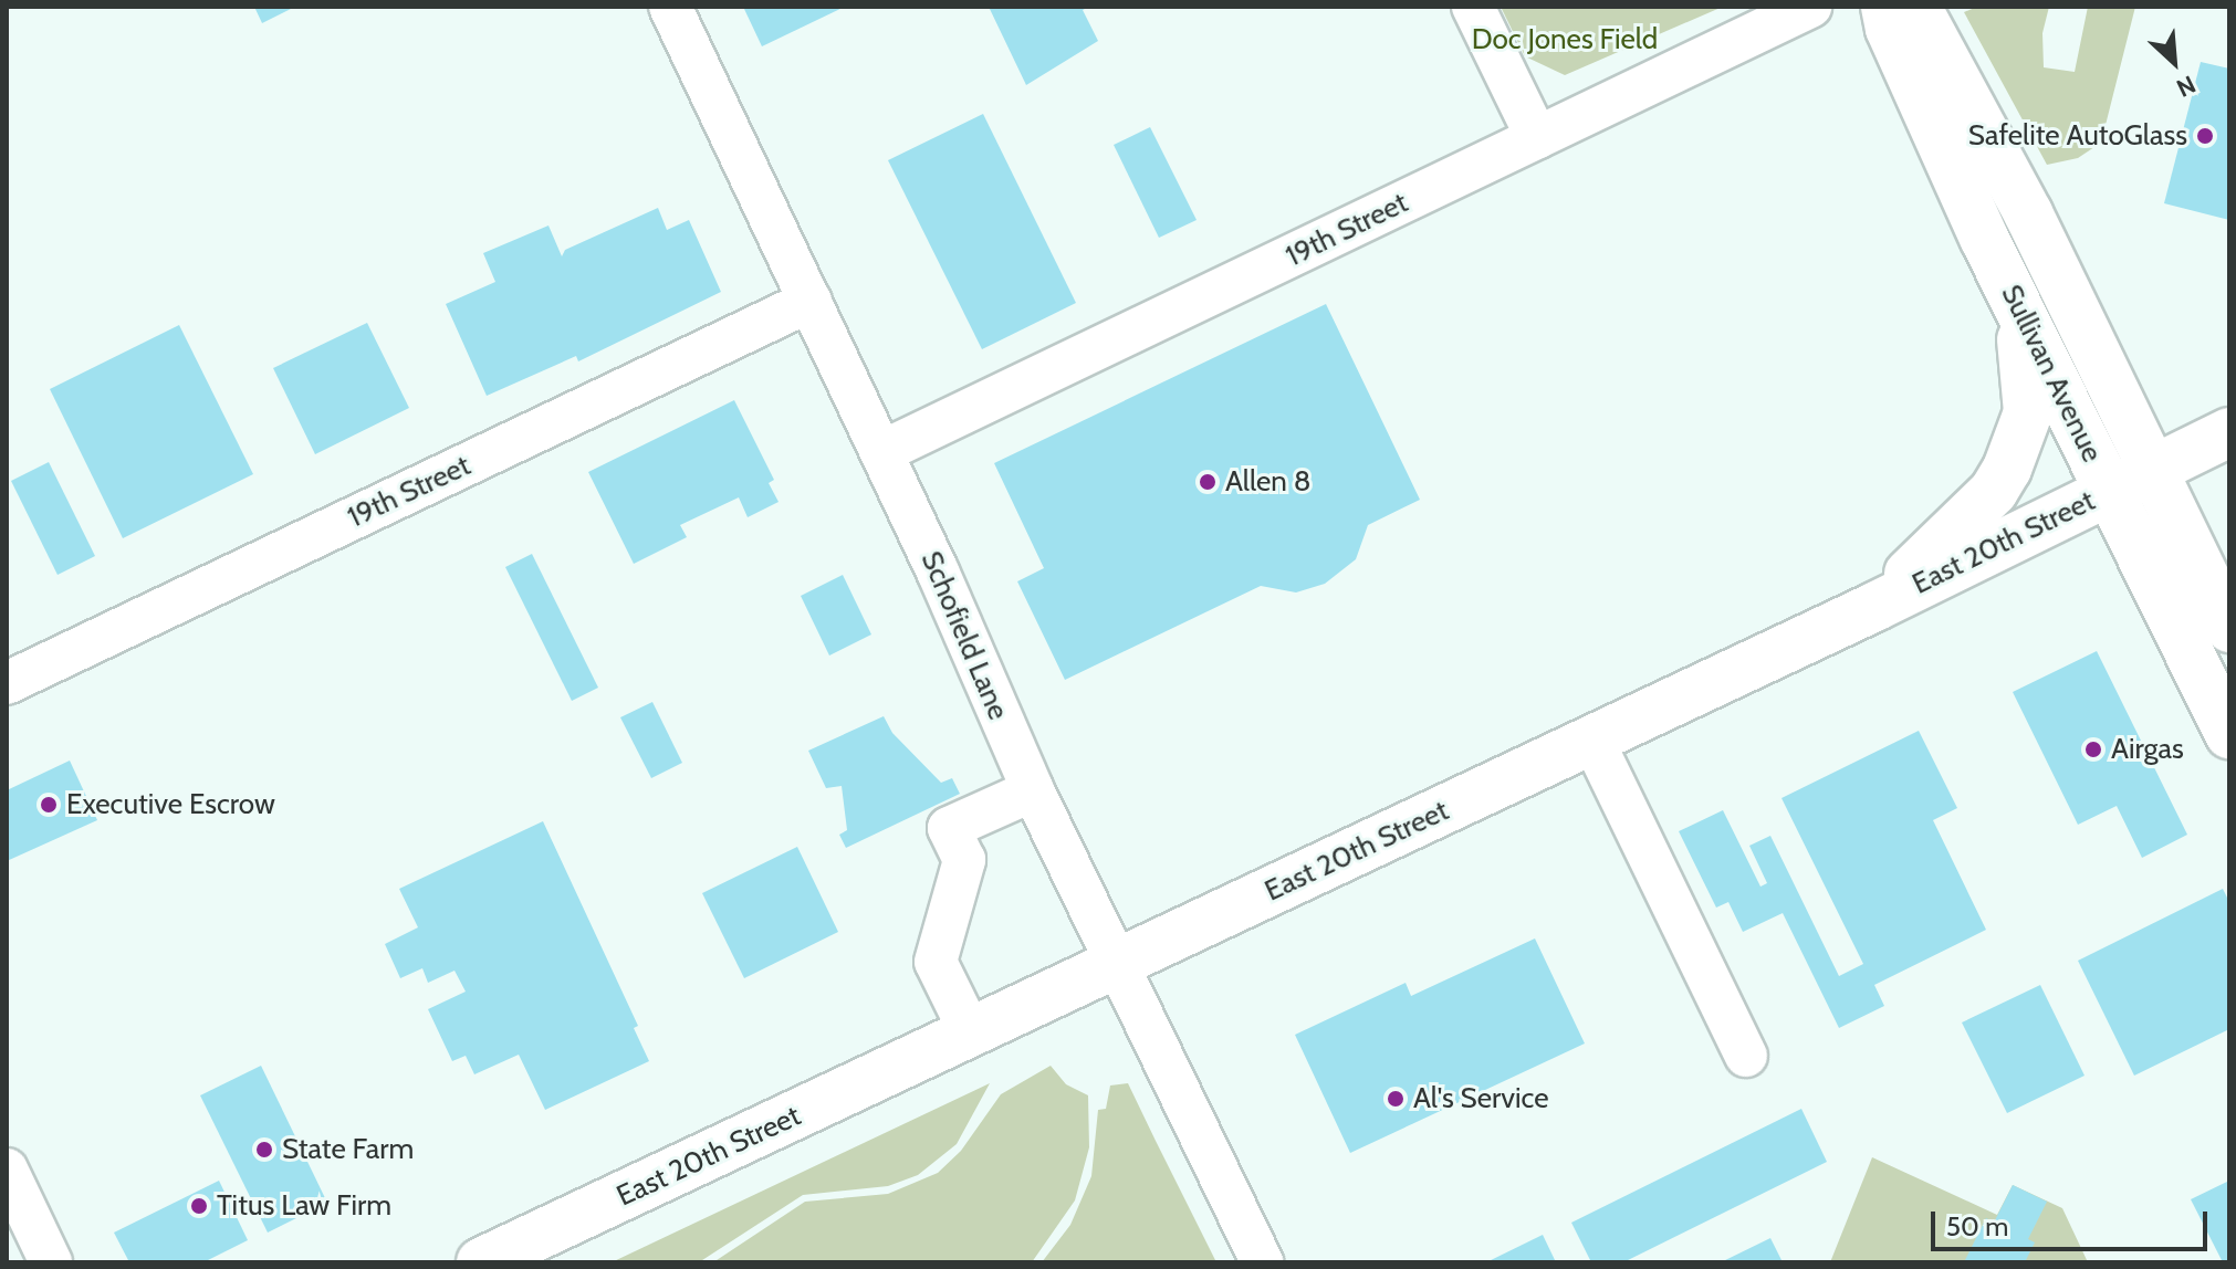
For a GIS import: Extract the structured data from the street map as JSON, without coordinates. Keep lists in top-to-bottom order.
{
  "streets": {
    "main road": ["Sullivan Avenue", "East 20th Street"],
    "street": ["19th Street", "Schofield Lane"]
  },
  "crossings": [
    ["19th Street", "Schofield Lane"],
    ["Sullivan Avenue", "East 20th Street"],
    ["East 20th Street", "Schofield Lane"]
  ],
  "parks": ["Doc Jones Field"],
  "places": [
    "Safelite AutoGlass",
    "Allen 8",
    "Airgas",
    "Executive Escrow",
    "Al's Service",
    "State Farm",
    "Titus Law Firm"
  ],
  "scale_bar": "50 m",
  "north": "bottom right"
}
